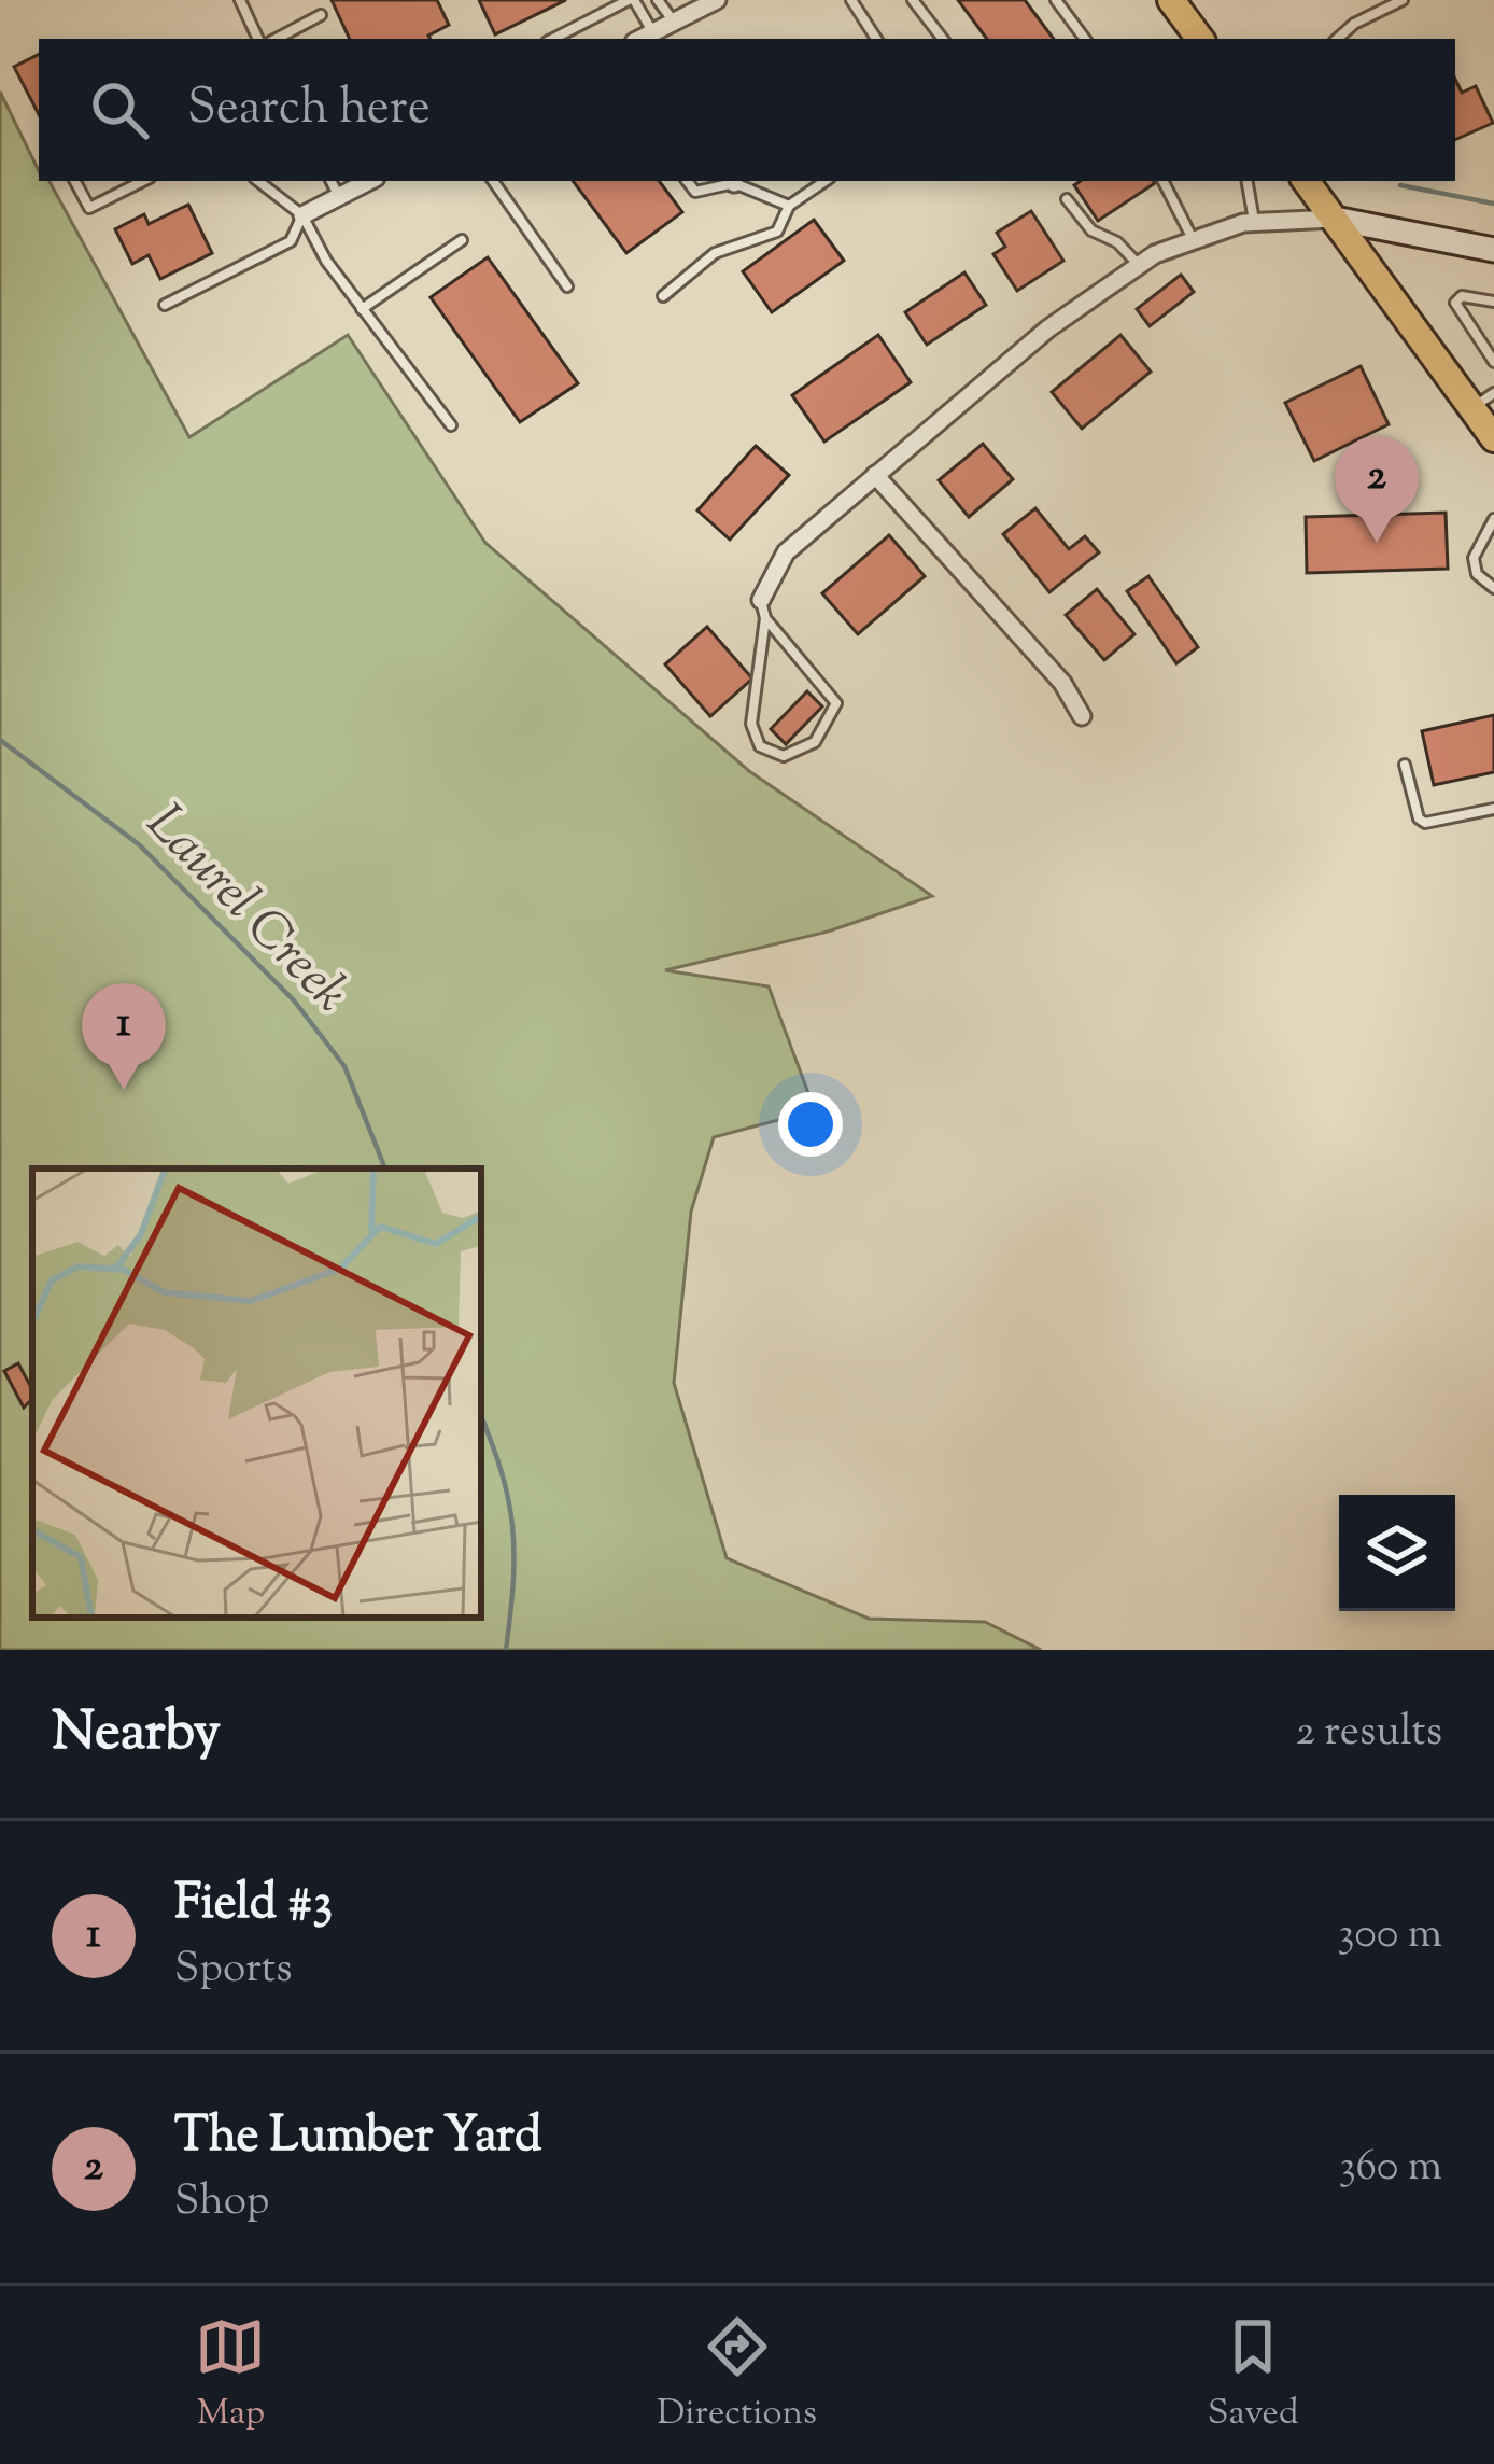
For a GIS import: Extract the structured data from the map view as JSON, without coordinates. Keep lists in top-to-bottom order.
{
  "water": ["Laurel Creek"],
  "page": {
    "search": "Search here",
    "pins": ["2", "1"],
    "heading": ["Nearby", "2 results"],
    "list": [
      {
        "mark": "1",
        "name": "Field #3",
        "note": "Sports",
        "value": "300 m"
      },
      {
        "mark": "2",
        "name": "The Lumber Yard",
        "note": "Shop",
        "value": "360 m"
      }
    ],
    "nav": ["Map", "Directions", "Saved"]
  }
}
